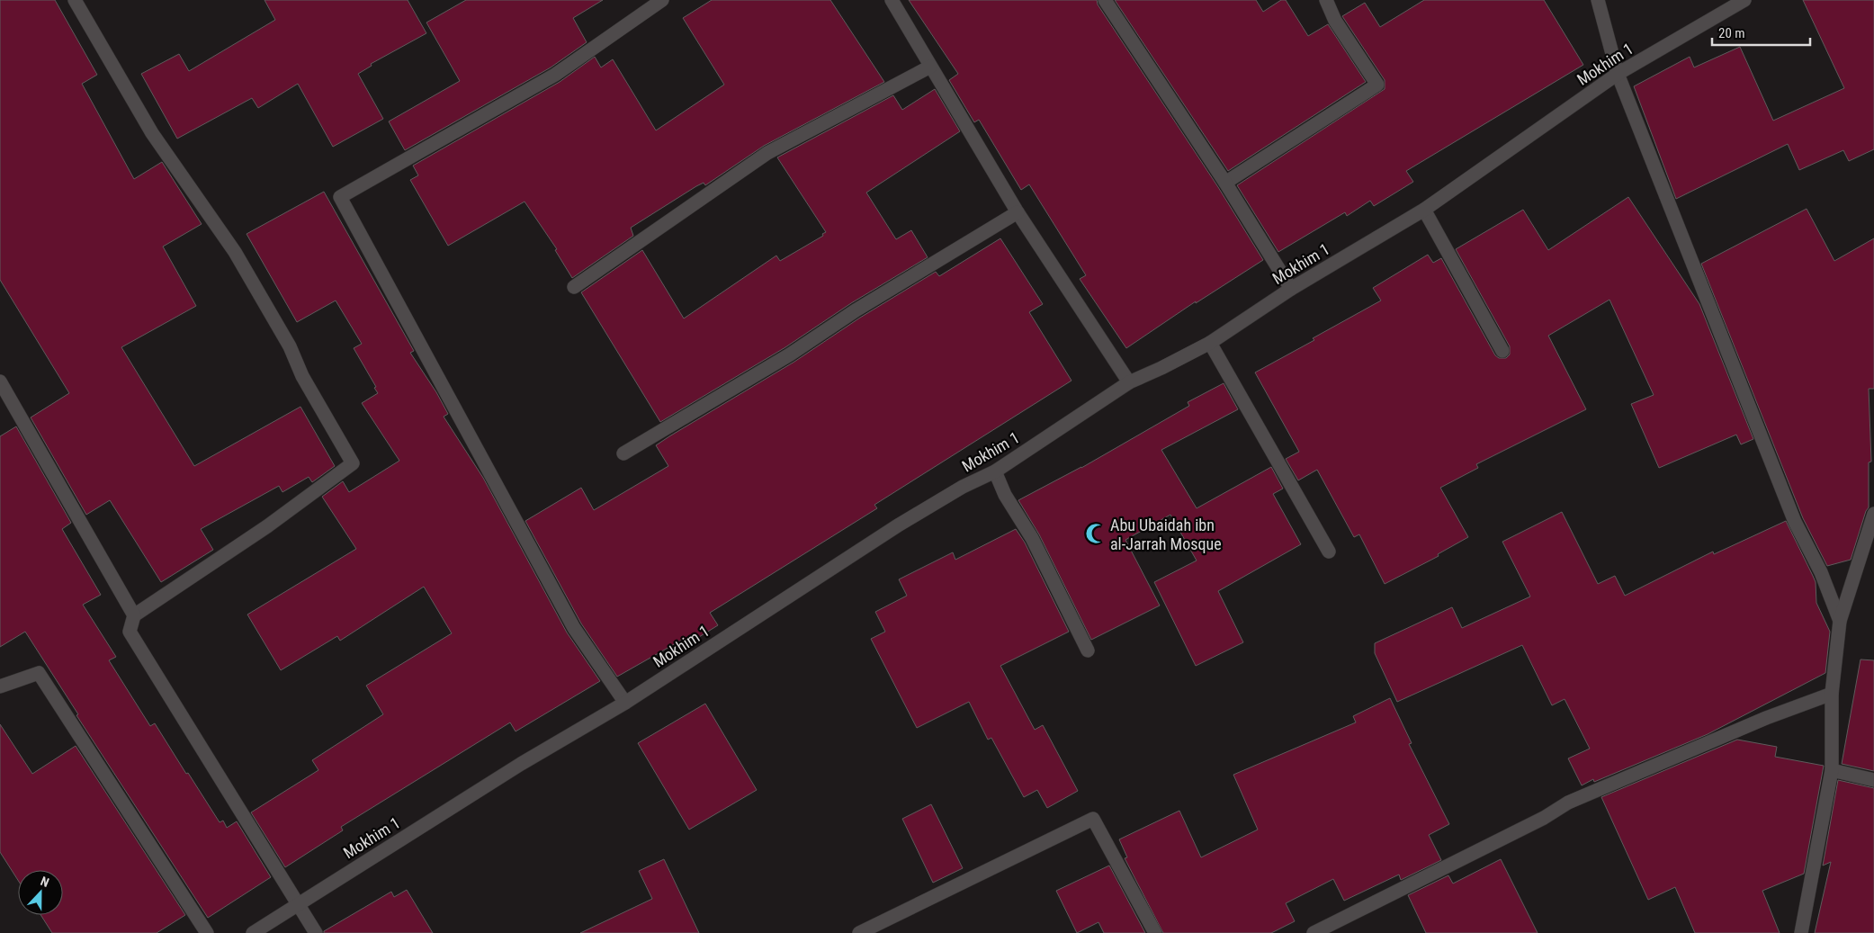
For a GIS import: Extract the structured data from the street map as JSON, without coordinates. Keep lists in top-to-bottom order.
{
  "streets": {
    "street": ["Mokhim 1"]
  },
  "places": {
    "mosque": ["Abu Ubaidah ibn al-Jarrah Mosque"]
  },
  "scale_bar": "20 m",
  "north": "top"
}
